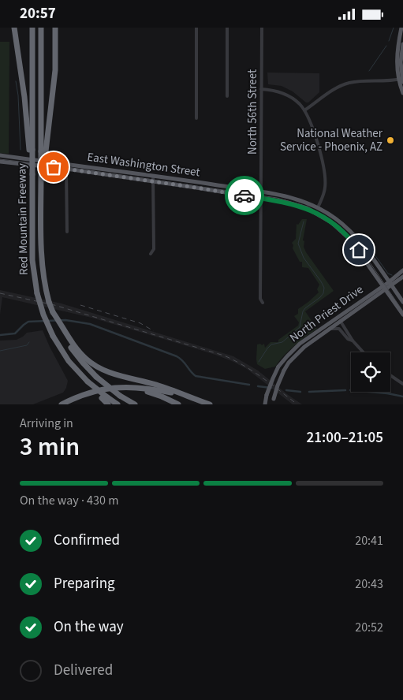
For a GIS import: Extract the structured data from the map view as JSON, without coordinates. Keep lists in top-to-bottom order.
{
  "streets": {
    "highway": ["Red Mountain Freeway"],
    "main road": ["East Washington Street", "North Priest Drive"],
    "street": ["North 56th Street"]
  },
  "crossings": [
    ["North 56th Street", "East Washington Street"]
  ],
  "places": ["National Weather Service - Phoenix, AZ"],
  "page": {
    "status": "20:57",
    "heading": ["3 min", "Arriving in", "21:00–21:05"],
    "bar": "On the way · 430 m",
    "list": [
      ["Confirmed", "20:41"],
      ["Preparing", "20:43"],
      ["On the way", "20:52"],
      "Delivered"
    ]
  }
}
